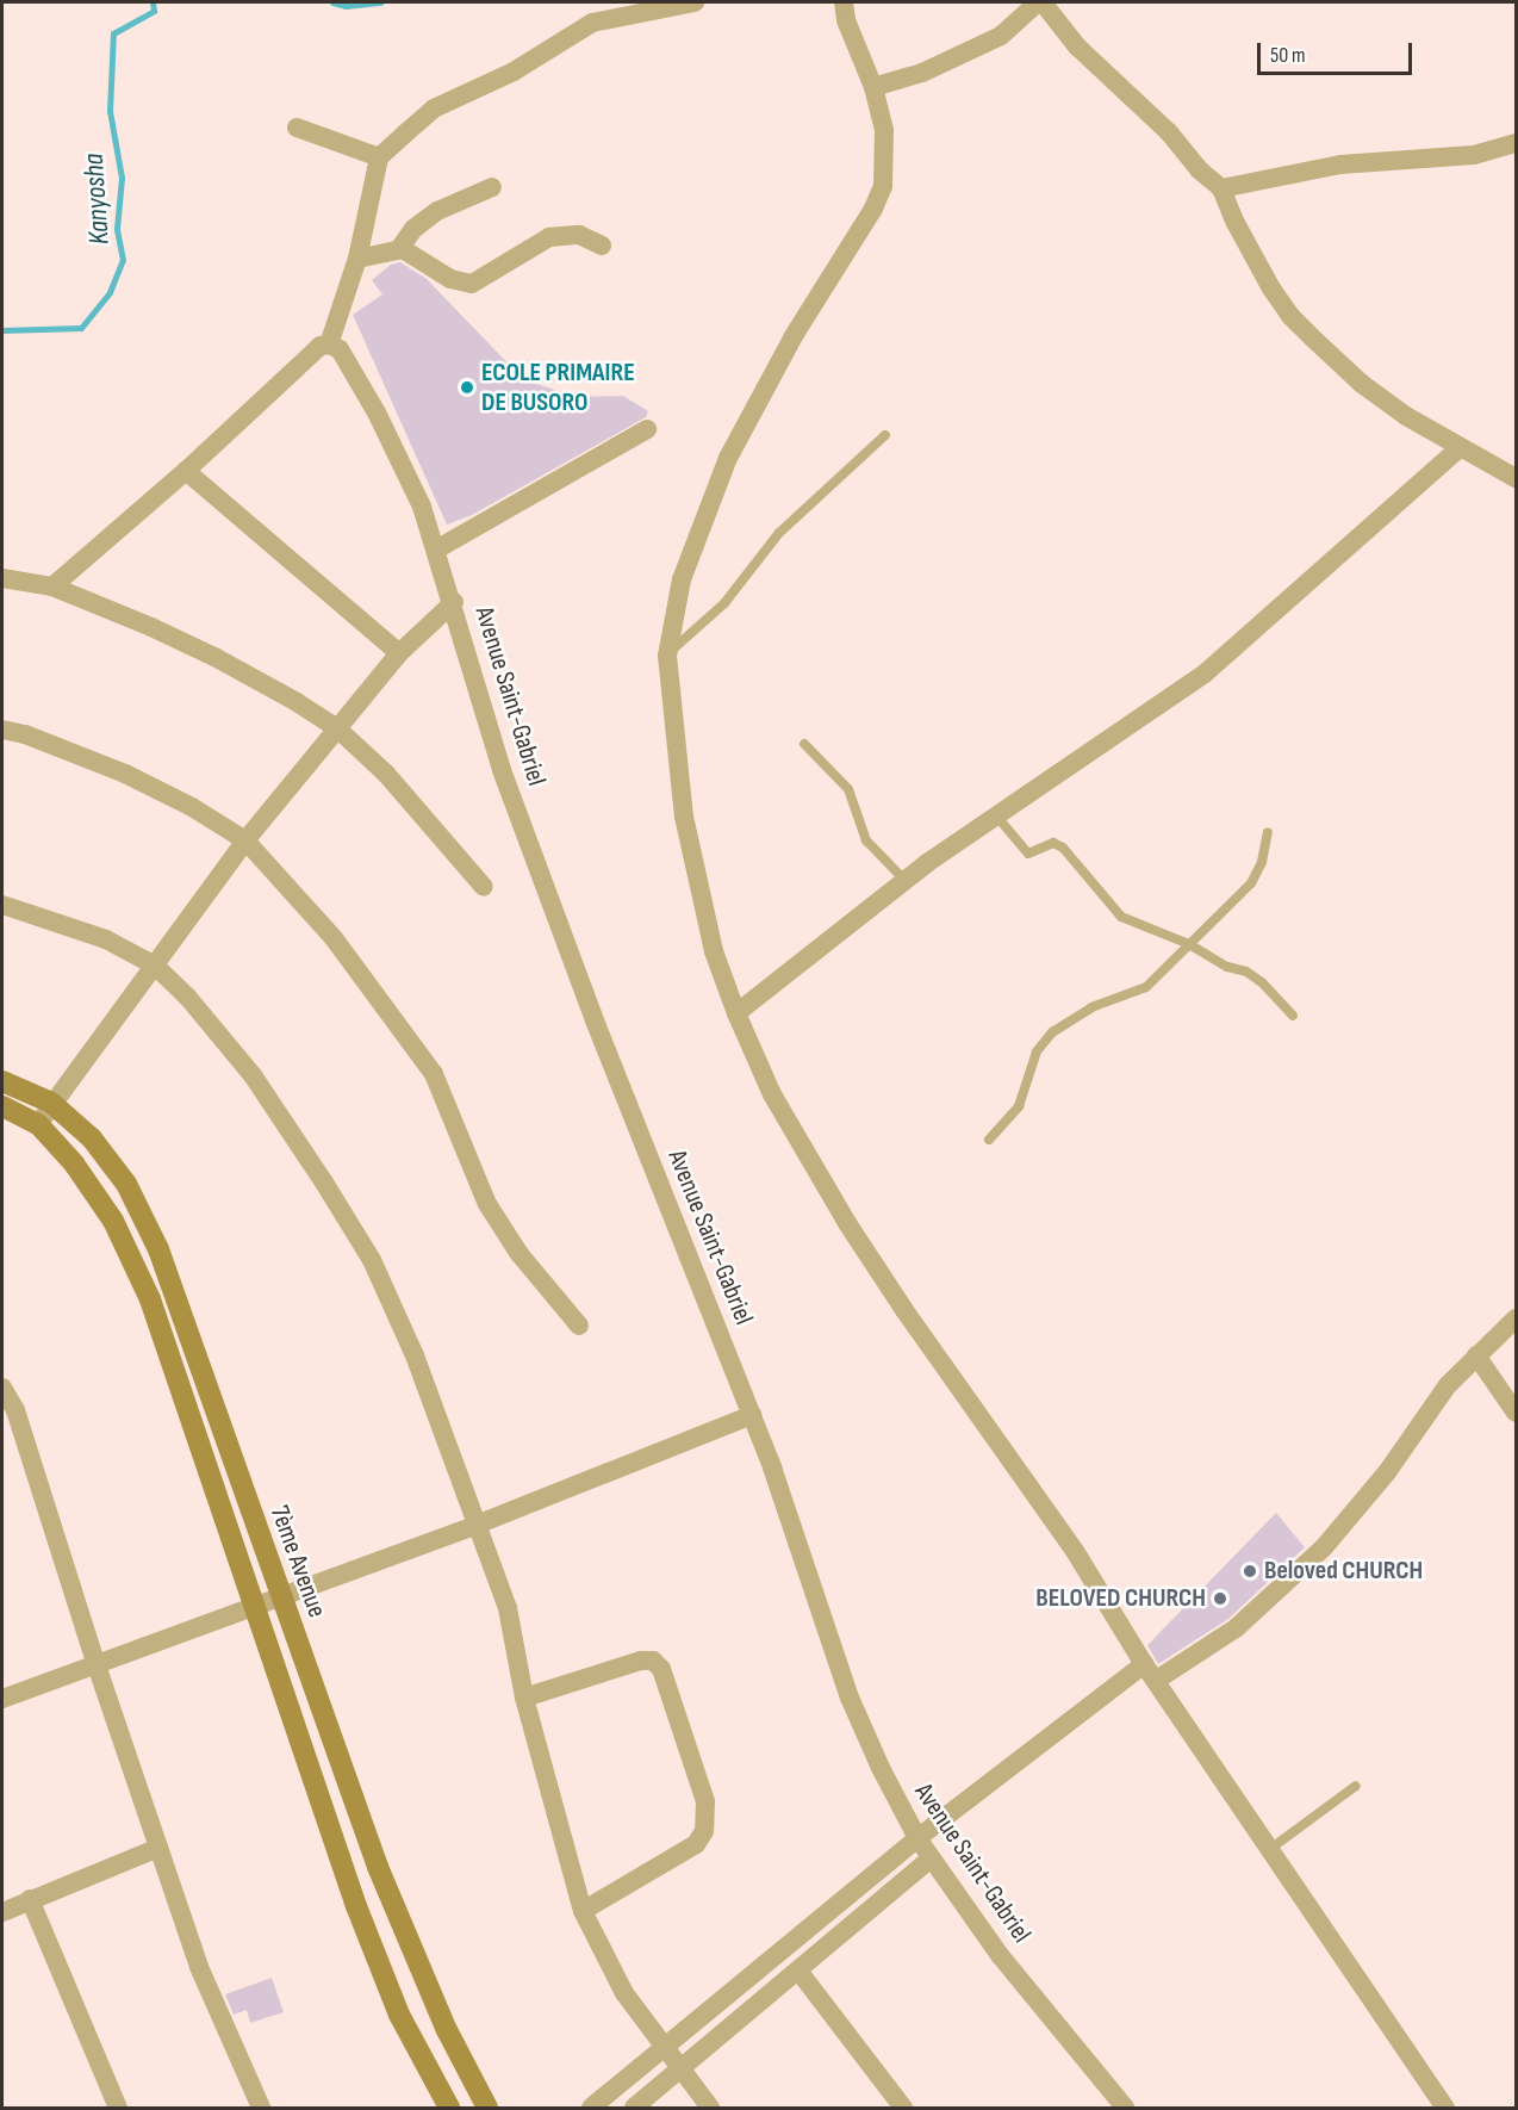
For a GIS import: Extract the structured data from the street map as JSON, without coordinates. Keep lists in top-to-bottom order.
{
  "streets": {
    "street": ["Avenue Saint-Gabriel", "7ème Avenue"]
  },
  "water": ["Kanyosha"],
  "places": ["ECOLE PRIMAIRE DE BUSORO", "Beloved CHURCH", "BELOVED CHURCH"],
  "scale_bar": "50 m"
}
